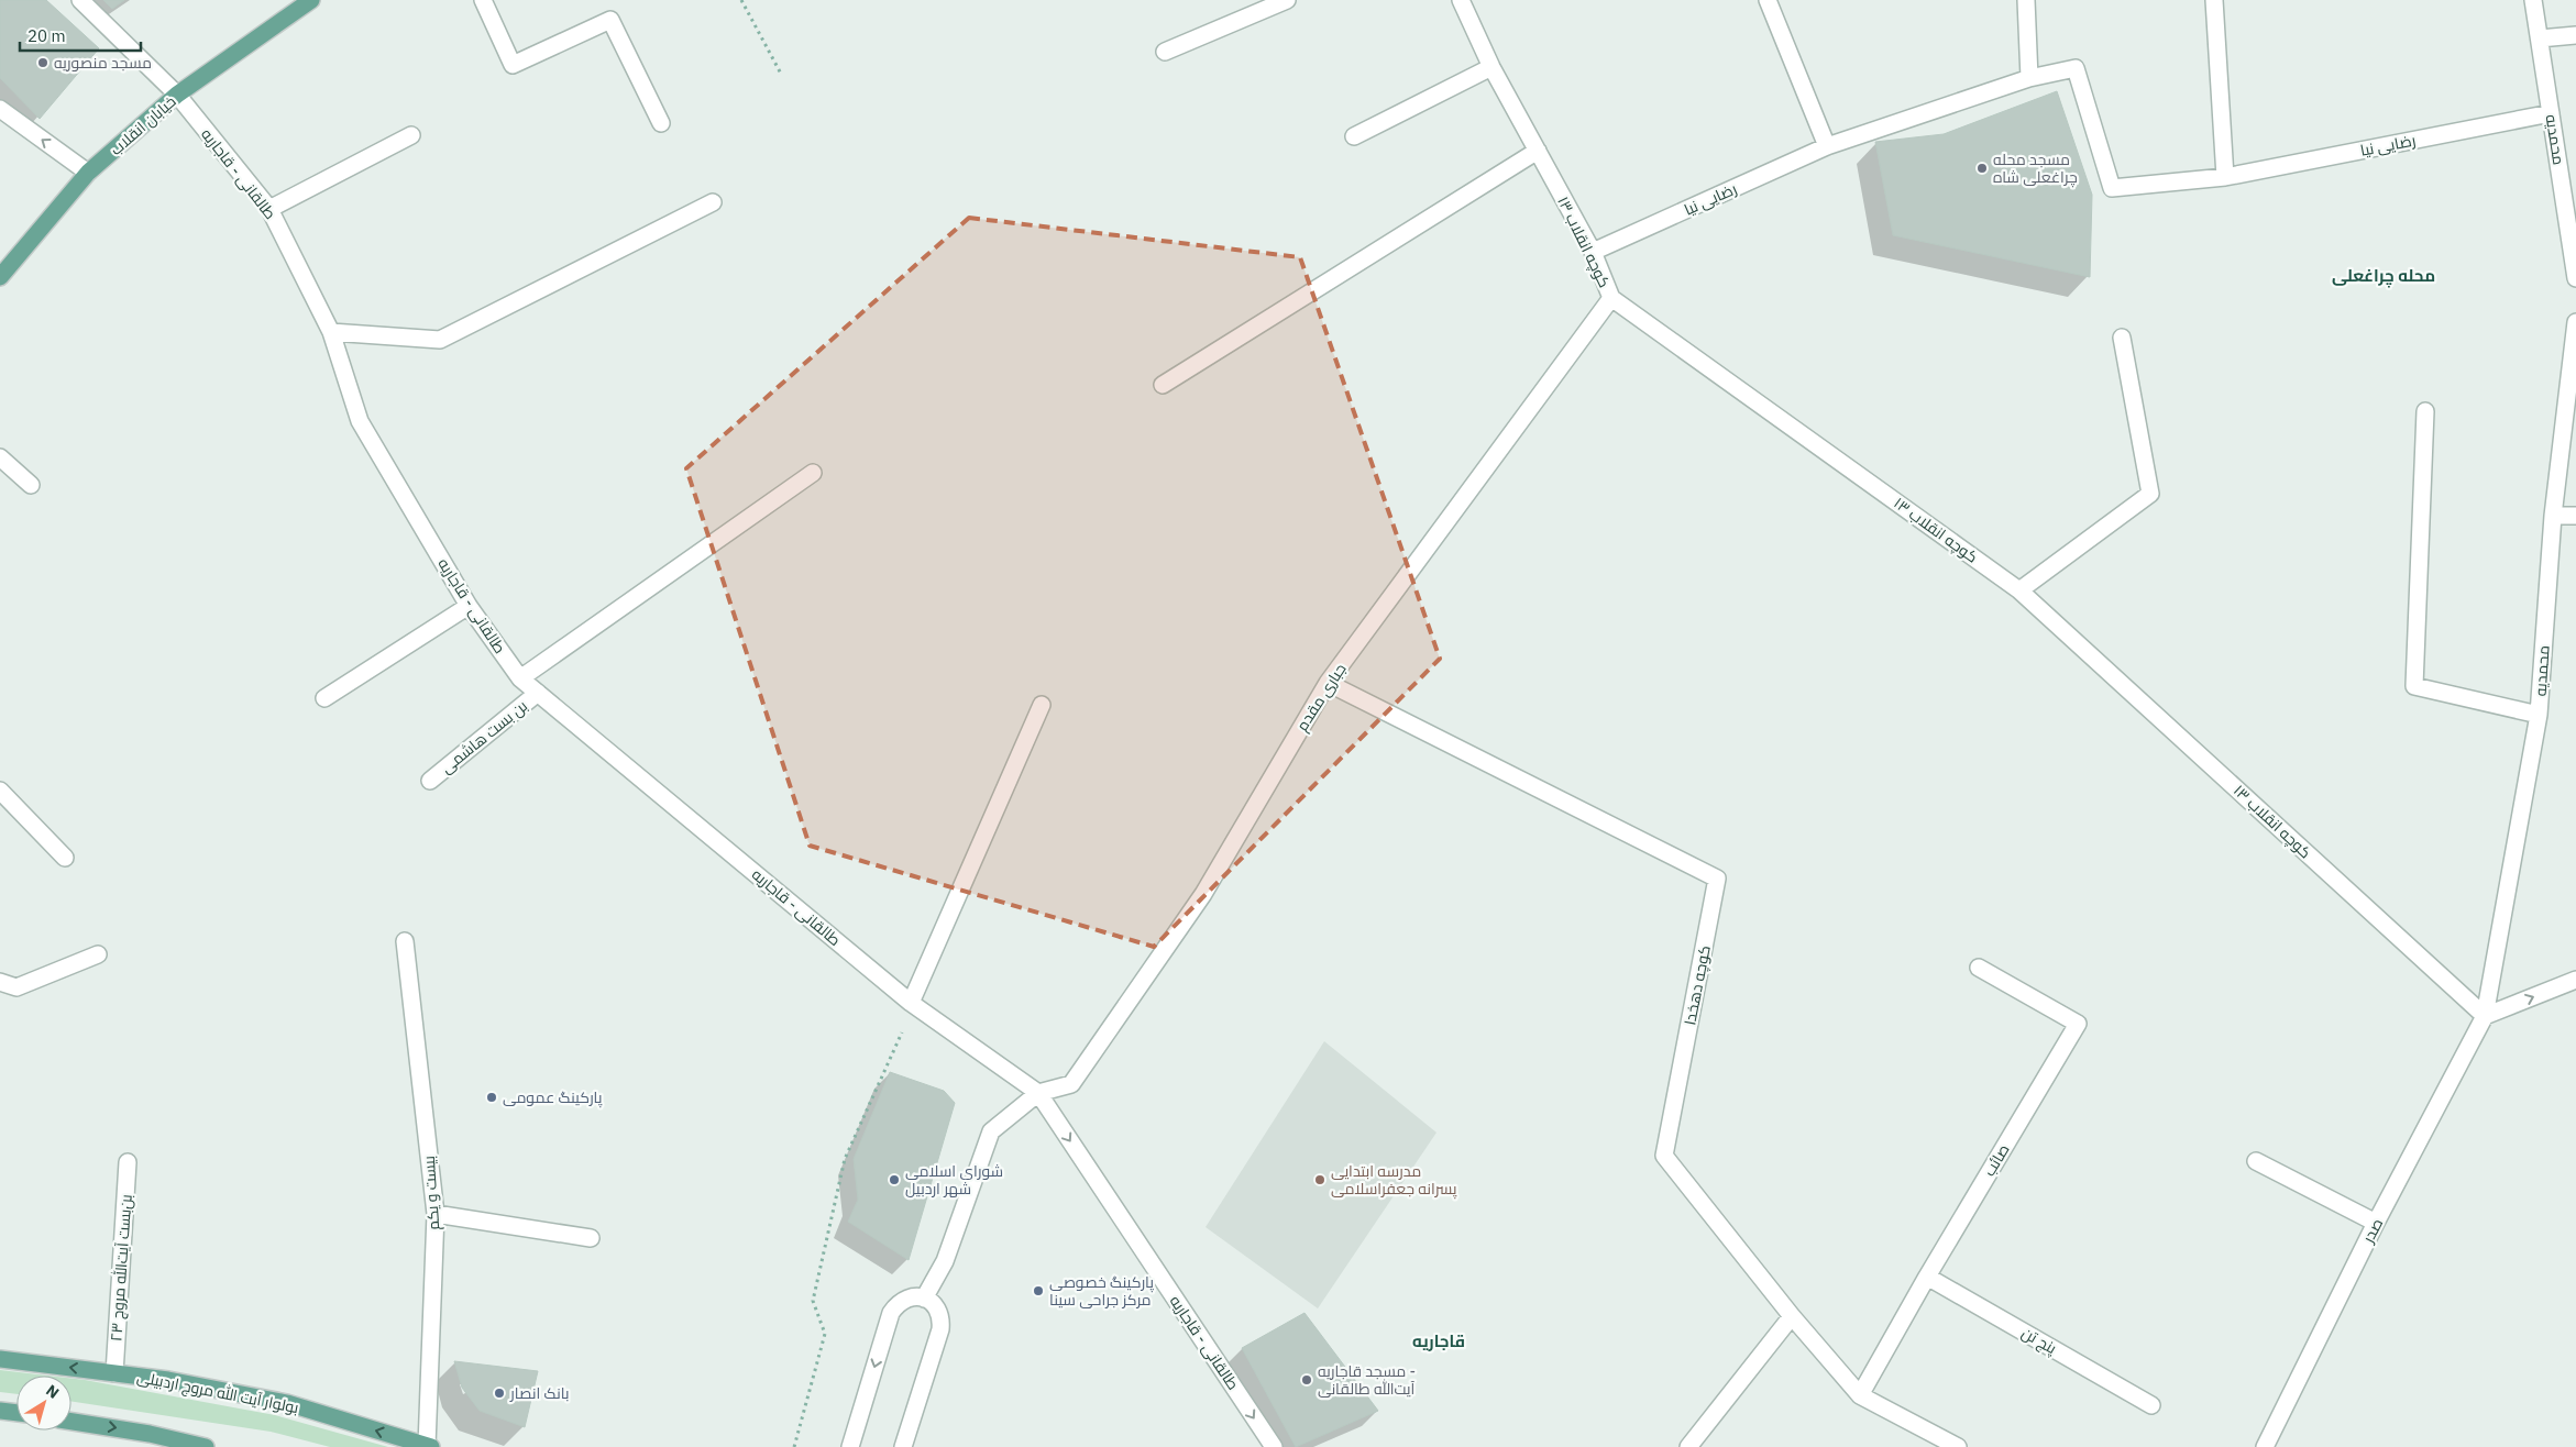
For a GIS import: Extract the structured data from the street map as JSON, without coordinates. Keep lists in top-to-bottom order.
{
  "streets": {
    "main road": ["خیابان انقلاب", "بولوار آیت الله مروج اردبیلی"],
    "street": [
      "محمدیه",
      "رضایی نیا",
      "طالقانی - قاجاریه",
      "کوچه انقلاب ۱۳",
      "جباری مقدم",
      "بن بست هاشمی",
      "کوچه دهخدا",
      "صائب",
      "بیست و یکم",
      "صدر",
      "بن‌بست آیت‌الله مروج ۲۳",
      "پنج تن"
    ]
  },
  "crossings": [
    ["خیابان انقلاب", "طالقانی - قاجاریه"],
    ["محمدیه", "رضایی نیا"],
    ["محمدیه", "کوچه انقلاب ۱۳"],
    ["محمدیه", "صدر"],
    ["رضایی نیا", "کوچه انقلاب ۱۳"],
    ["طالقانی - قاجاریه", "جباری مقدم"],
    ["طالقانی - قاجاریه", "بن بست هاشمی"],
    ["کوچه انقلاب ۱۳", "جباری مقدم"],
    ["کوچه انقلاب ۱۳", "صدر"],
    ["جباری مقدم", "کوچه دهخدا"],
    ["صائب", "پنج تن"],
    ["بیست و یکم", "بولوار آیت الله مروج اردبیلی"],
    ["بن‌بست آیت‌الله مروج ۲۳", "بولوار آیت الله مروج اردبیلی"]
  ],
  "districts": ["محله چراغعلی", "قاجاریه"],
  "places": [
    "مسجد منصوریه",
    "مسجد محله چراغعلی شاه",
    "پارکینگ عمومی",
    "شورای اسلامی شهر اردبیل",
    "مدرسه ابتدایی پسرانه جعفراسلامی",
    "پارکینگ خصوصی مرکز جراحی سینا",
    "مسجد قاجاریه - آیت‌الله طالقانی",
    "بانک انصار"
  ],
  "scale_bar": "20 m",
  "north": "top right"
}
